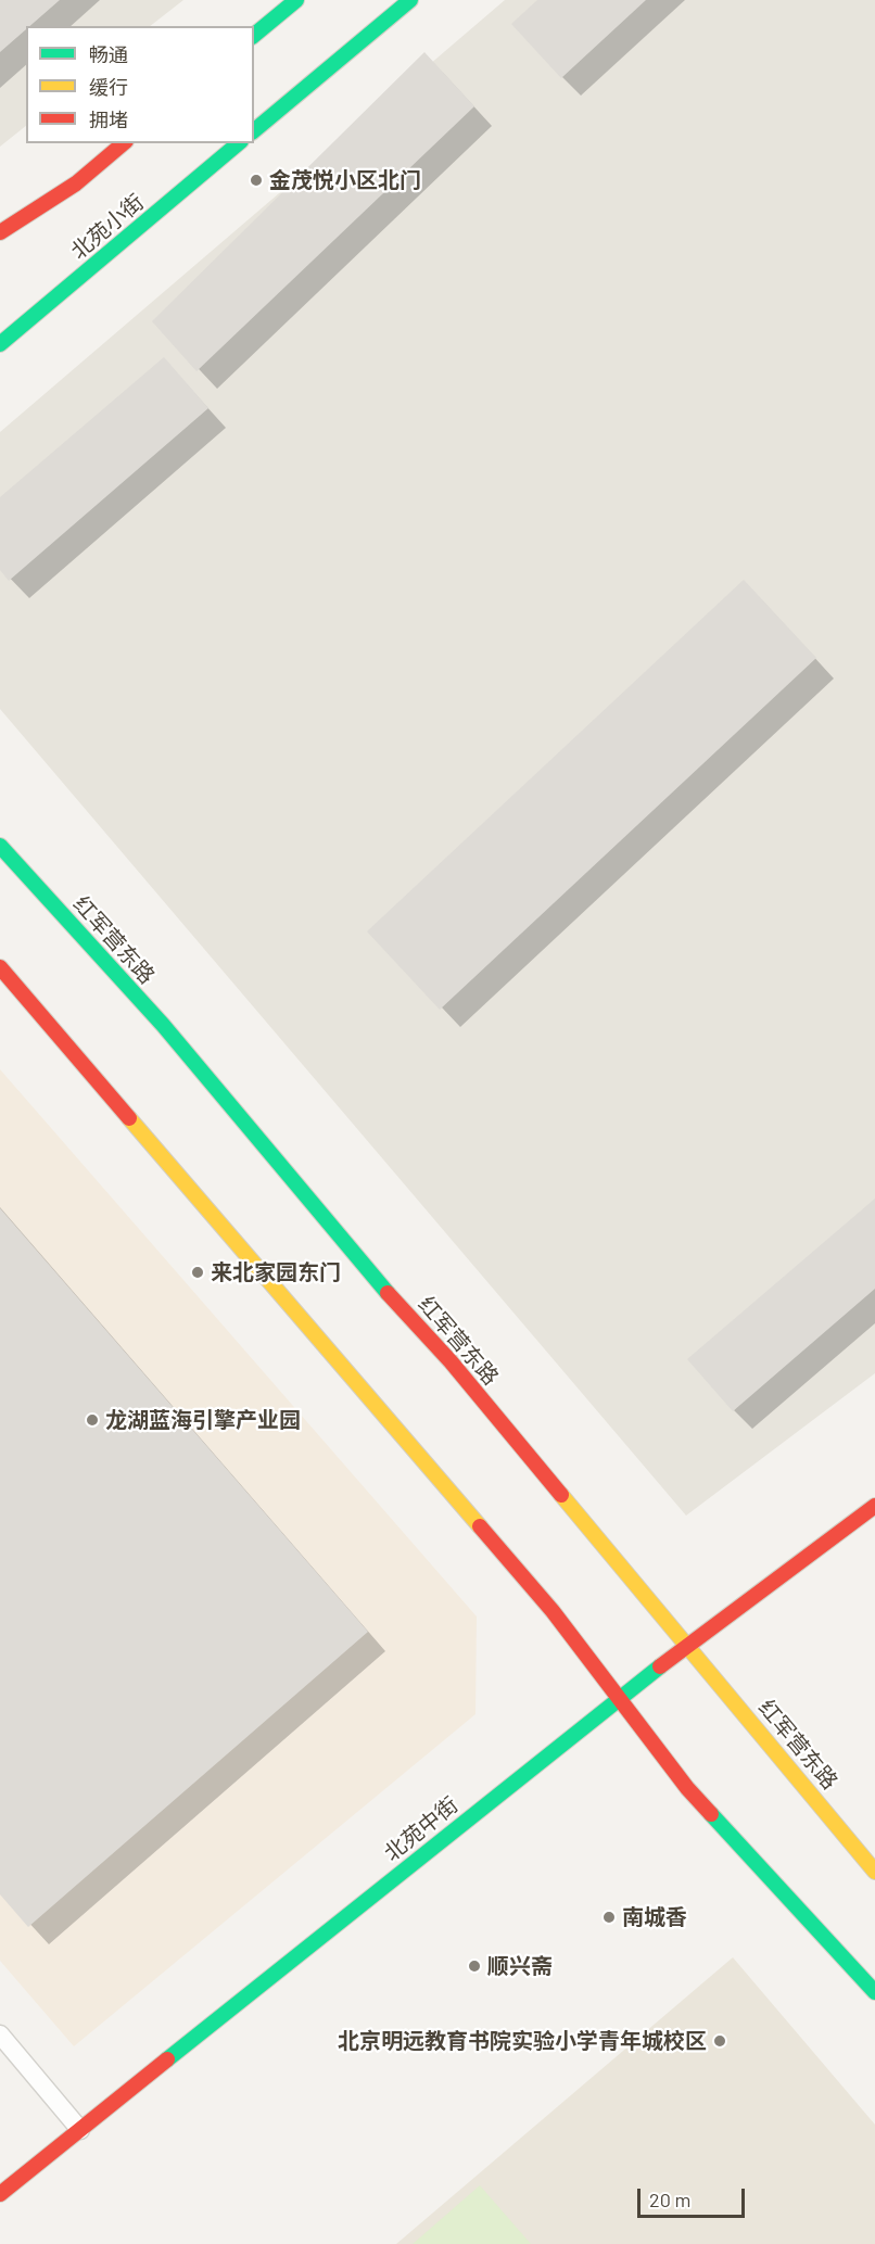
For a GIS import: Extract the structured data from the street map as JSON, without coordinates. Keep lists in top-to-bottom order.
{
  "streets": {
    "street": ["北苑小街", "红军营东路", "北苑中街"]
  },
  "crossings": [
    ["红军营东路", "北苑中街"]
  ],
  "places": [
    "金茂悦小区北门",
    "来北家园东门",
    "龙湖蓝海引擎产业园",
    "南城香",
    "顺兴斋",
    "北京明远教育书院实验小学青年城校区"
  ],
  "legend": ["畅通", "缓行", "拥堵"],
  "scale_bar": "20 m"
}
